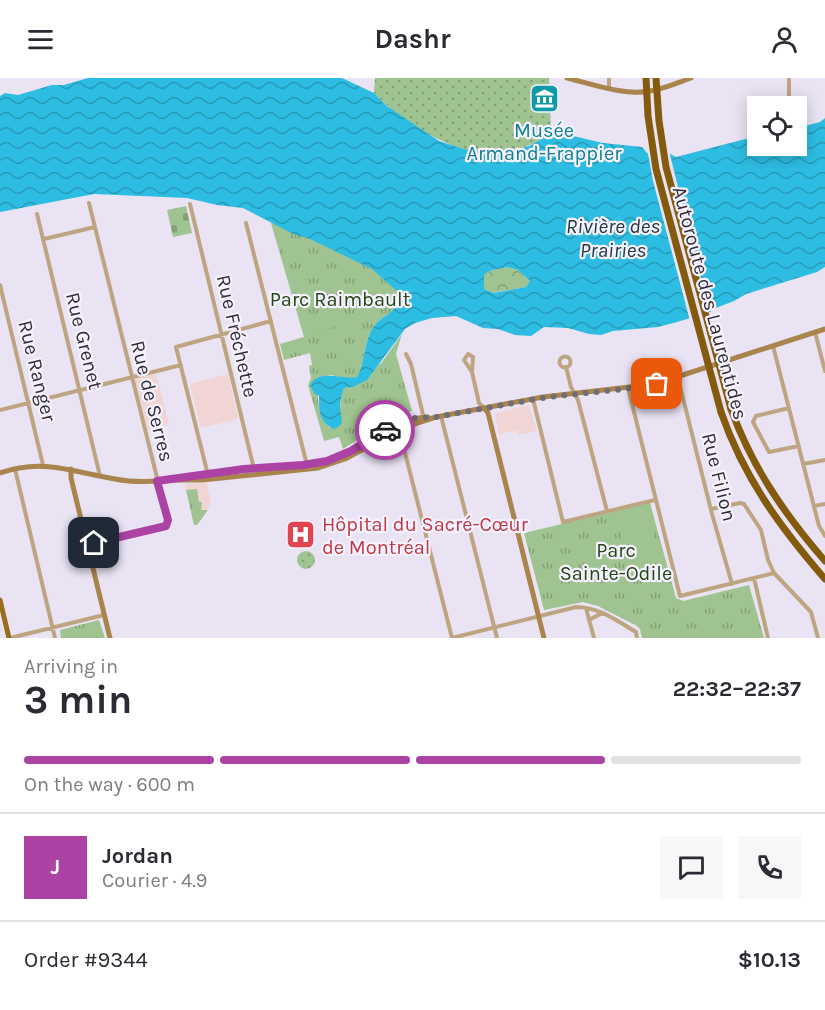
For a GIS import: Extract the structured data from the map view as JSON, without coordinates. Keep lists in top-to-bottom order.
{
  "streets": {
    "highway": ["Autoroute des Laurentides"],
    "street": [
      "Rue Fréchette",
      "Rue Grenet",
      "Rue Ranger",
      "Rue de Serres",
      "Rue Filion"
    ]
  },
  "water": ["Rivière des Prairies"],
  "parks": ["Parc Raimbault", "Parc Sainte-Odile"],
  "places": {
    "museum": ["Musée Armand-Frappier"],
    "hospital": ["Hôpital du Sacré-Cœur de Montréal"]
  },
  "page": {
    "header": "Dashr",
    "heading": ["3 min", "Arriving in", "22:32–22:37"],
    "panel": [
      "Jordan",
      "Courier · 4.9",
      "Order #9344",
      "$10.13"
    ],
    "bar": "On the way · 600 m",
    "round": "J"
  }
}
